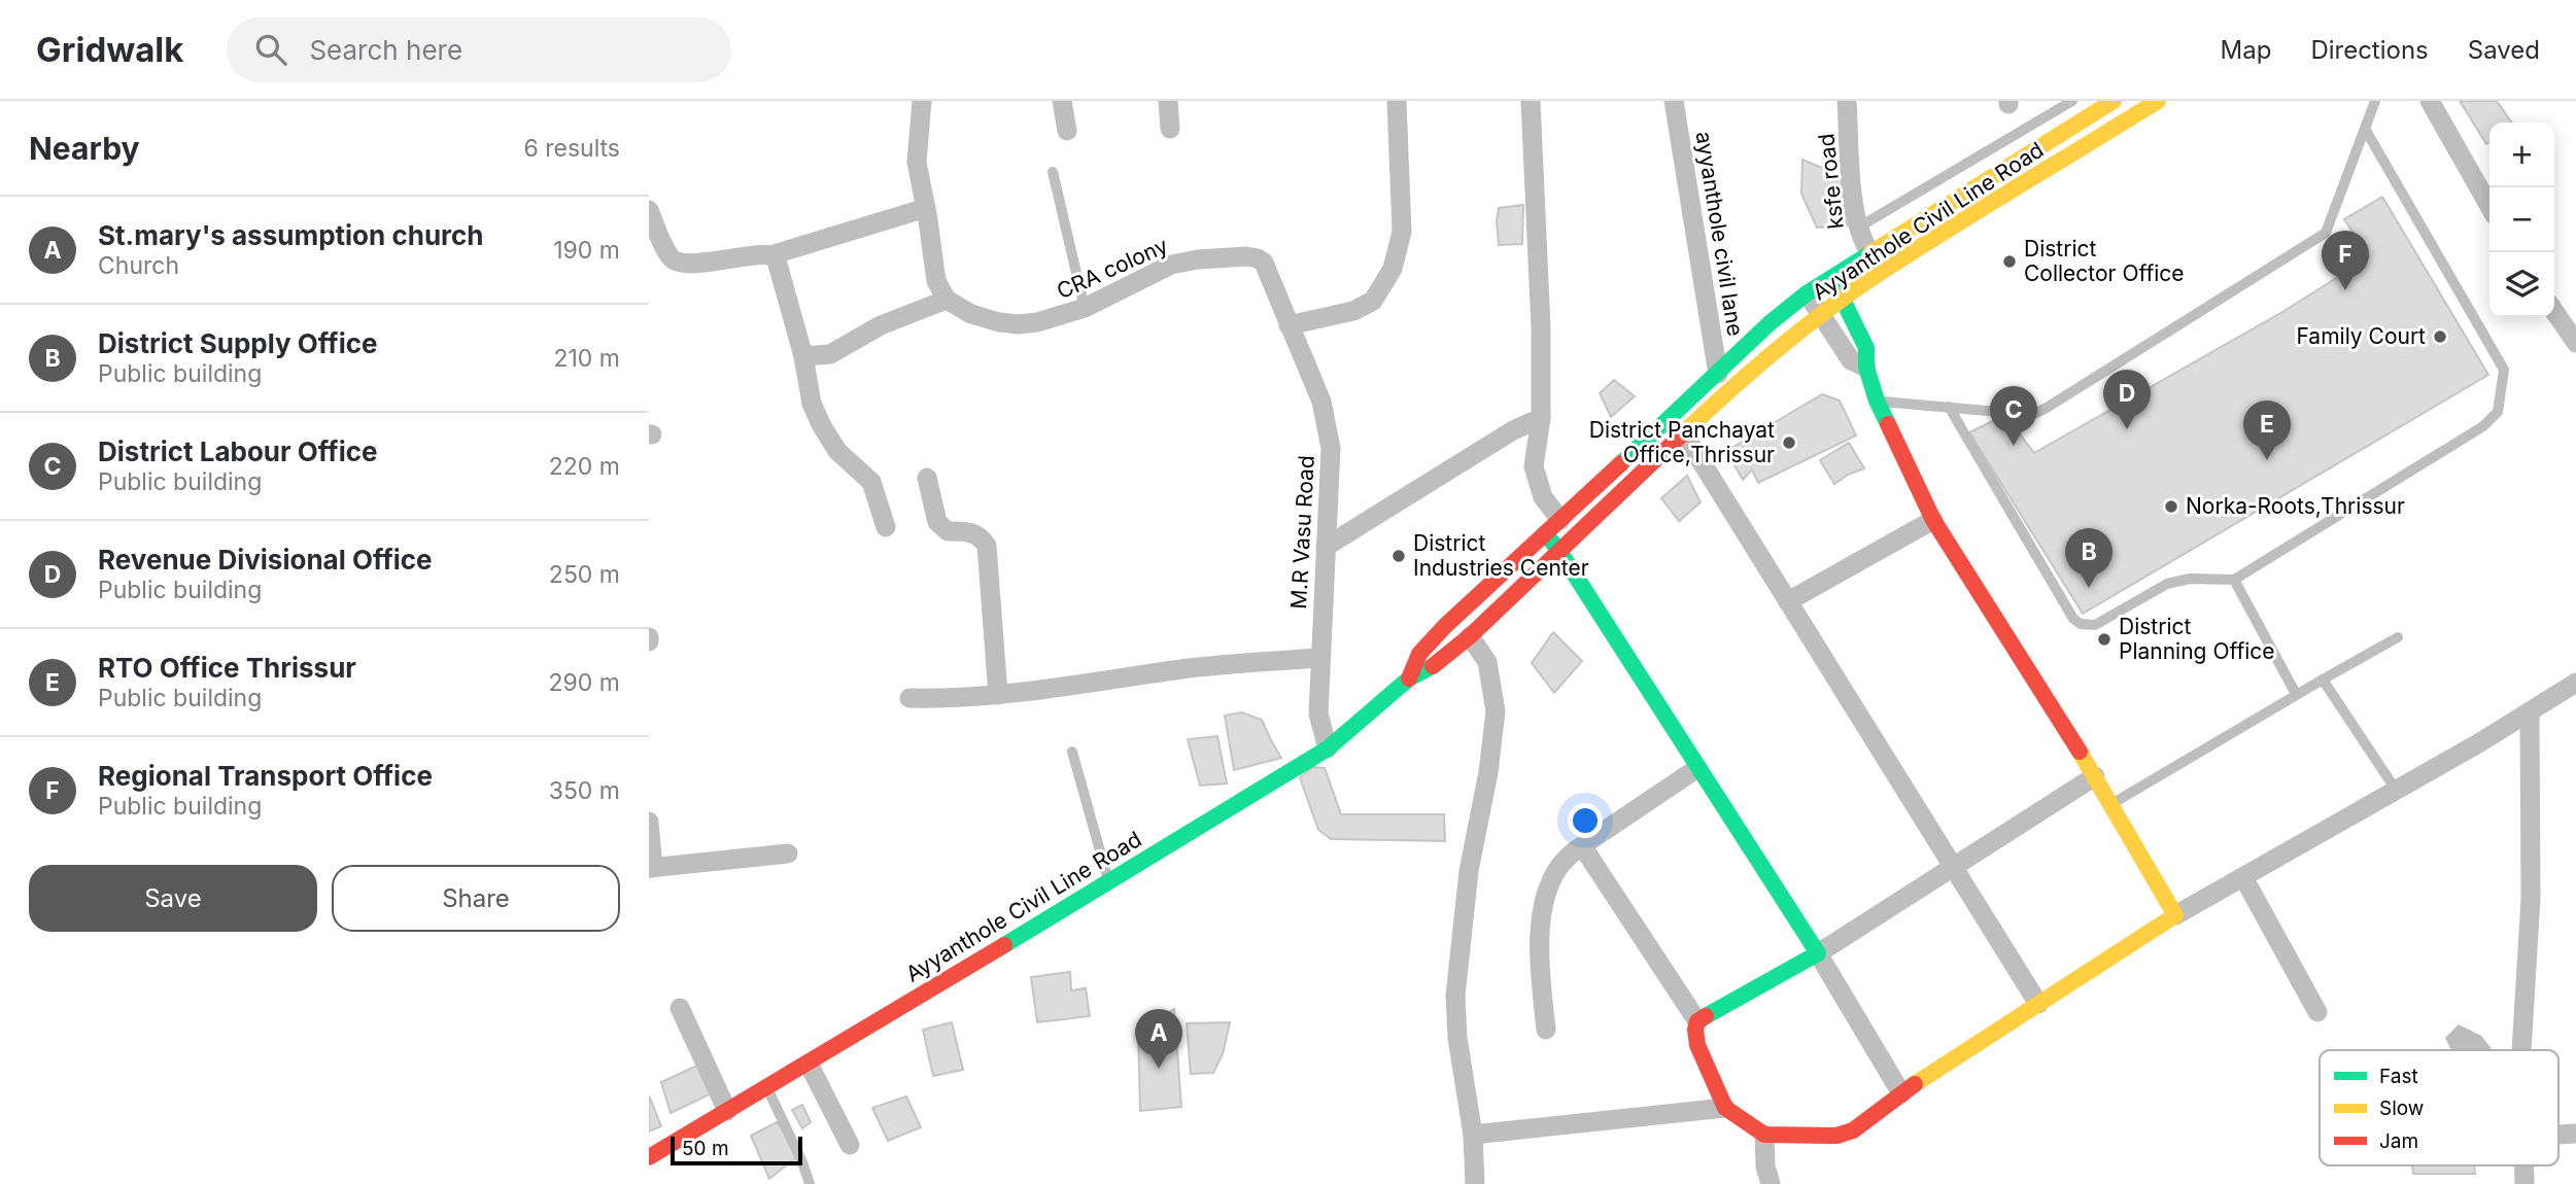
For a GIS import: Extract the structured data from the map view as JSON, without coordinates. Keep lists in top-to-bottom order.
{
  "streets": {
    "main road": ["Ayyanthole Civil Line Road"],
    "street": [
      "ksfe road",
      "ayyanthole civil lane",
      "CRA colony",
      "M.R Vasu Road"
    ]
  },
  "crossings": [
    ["ksfe road", "Ayyanthole Civil Line Road"],
    ["Ayyanthole Civil Line Road", "ayyanthole civil lane"],
    ["Ayyanthole Civil Line Road", "M.R Vasu Road"],
    ["CRA colony", "M.R Vasu Road"]
  ],
  "places": [
    "District Collector Office",
    "Family Court",
    "District Panchayat Office,Thrissur",
    "Norka-Roots,Thrissur",
    "District Industries Center",
    "District Planning Office"
  ],
  "legend": ["Fast", "Slow", "Jam"],
  "scale_bar": "50 m",
  "page": {
    "header": "Gridwalk",
    "search": "Search here",
    "nav": ["Map", "Directions", "Saved"],
    "heading": ["Nearby", "6 results"],
    "map_buttons": ["+", "−"],
    "list": [
      {
        "mark": "A",
        "name": "St.mary's assumption church",
        "note": "Church",
        "value": "190 m"
      },
      {
        "mark": "B",
        "name": "District Supply Office",
        "note": "Public building",
        "value": "210 m"
      },
      {
        "mark": "C",
        "name": "District Labour Office",
        "note": "Public building",
        "value": "220 m"
      },
      {
        "mark": "D",
        "name": "Revenue Divisional Office",
        "note": "Public building",
        "value": "250 m"
      },
      {
        "mark": "E",
        "name": "RTO Office Thrissur",
        "note": "Public building",
        "value": "290 m"
      },
      {
        "mark": "F",
        "name": "Regional Transport Office",
        "note": "Public building",
        "value": "350 m"
      }
    ],
    "pins": [
      "F",
      "D",
      "C",
      "E",
      "B",
      "A"
    ],
    "buttons": ["Save", "Share"],
    "scale": "50 m"
  }
}
